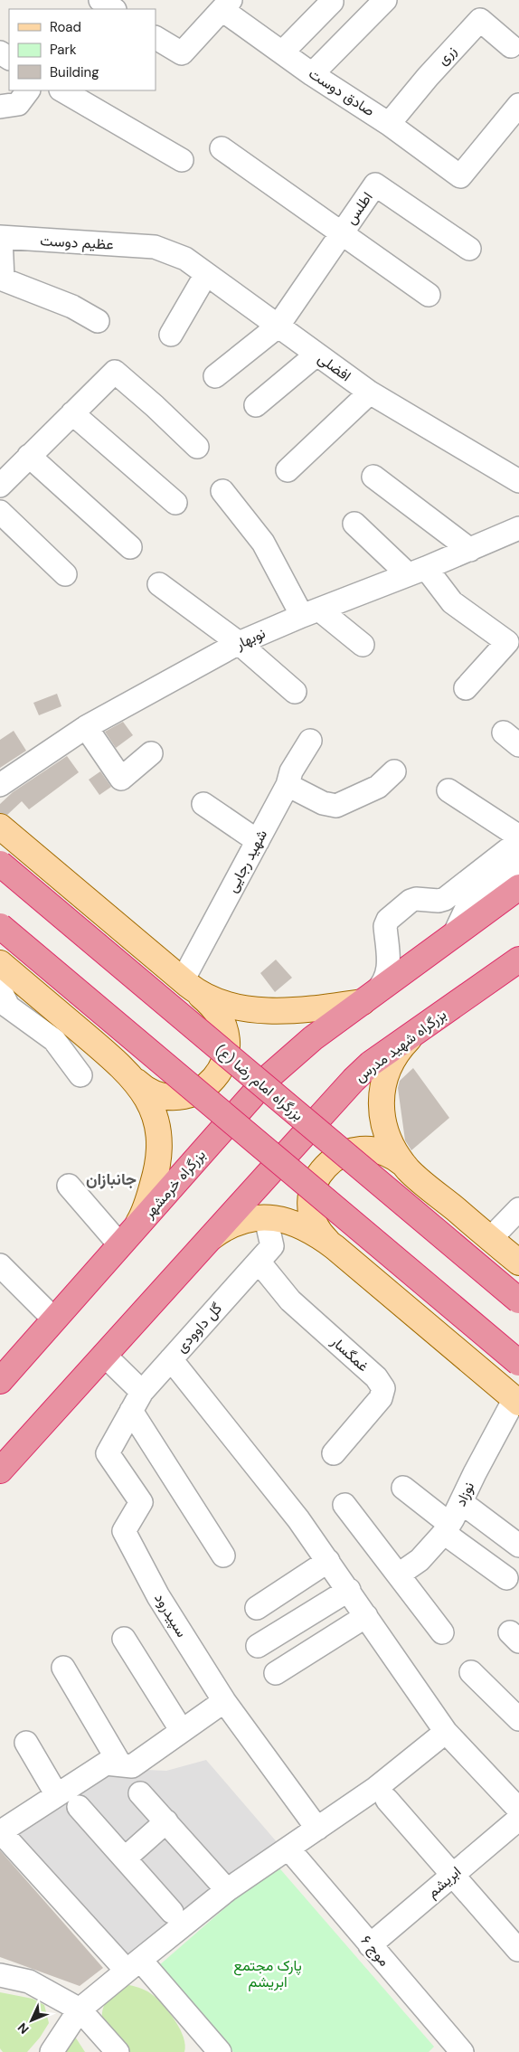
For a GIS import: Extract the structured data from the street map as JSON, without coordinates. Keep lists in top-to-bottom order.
{
  "streets": {
    "highway": ["بزرگراه شهید مدرس", "بزرگراه امام رضا (ع)", "بزرگراه خرمشهر"],
    "street": [
      "زری",
      "صادق دوست",
      "اطلس",
      "عظیم دوست",
      "افضلی",
      "نوبهار",
      "شهید رجایی",
      "گل داوودی",
      "غمگسار",
      "نوزاد",
      "سپیدرود",
      "ابریشم",
      "موج ۶"
    ]
  },
  "crossings": [
    ["زری", "صادق دوست"],
    ["اطلس", "افضلی"],
    ["عظیم دوست", "افضلی"],
    ["گل داوودی", "غمگسار"],
    ["گل داوودی", "سپیدرود"],
    ["ابریشم", "موج ۶"]
  ],
  "districts": ["جانبازان"],
  "parks": ["پارک مجتمع ابریشم"],
  "legend": ["Road", "Park", "Building"],
  "north": "bottom left"
}
